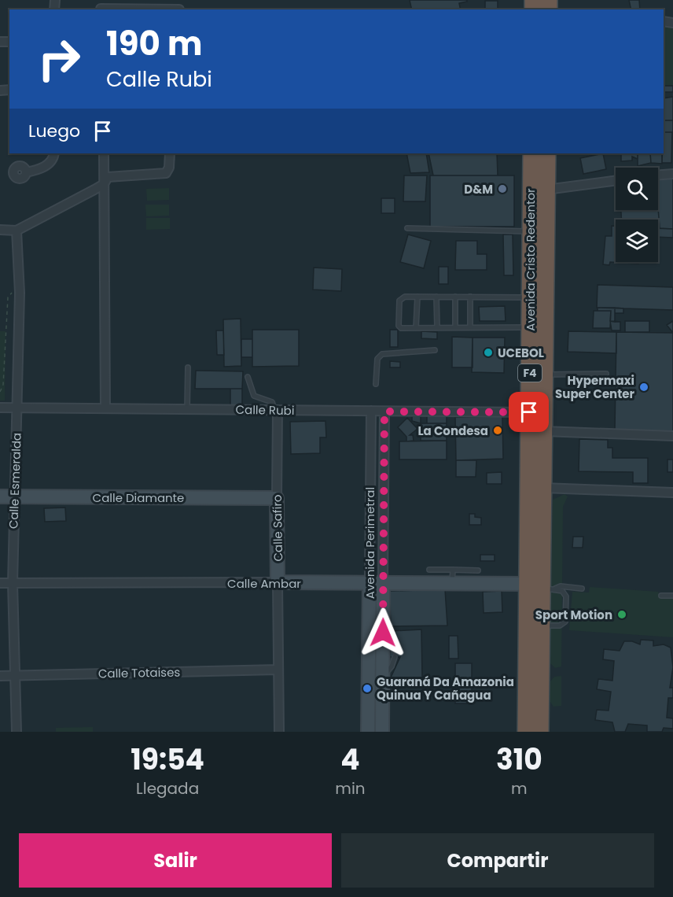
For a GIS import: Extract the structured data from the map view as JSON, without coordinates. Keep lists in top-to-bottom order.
{
  "streets": {
    "highway": ["Avenida Cristo Redentor", "F4"],
    "street": [
      "Calle Rubi",
      "Calle Esmeralda",
      "Calle Diamante",
      "Calle Safiro",
      "Avenida Perimetral",
      "Calle Ambar",
      "Calle Totaises"
    ]
  },
  "crossings": [
    ["Avenida Cristo Redentor", "Calle Rubi"],
    ["Avenida Cristo Redentor", "Calle Ambar"],
    ["Calle Rubi", "Calle Esmeralda"],
    ["Calle Rubi", "Calle Safiro"],
    ["Calle Rubi", "Avenida Perimetral"],
    ["Calle Esmeralda", "Calle Diamante"],
    ["Calle Esmeralda", "Calle Ambar"],
    ["Calle Esmeralda", "Calle Totaises"],
    ["Calle Diamante", "Calle Safiro"],
    ["Calle Safiro", "Calle Ambar"],
    ["Calle Safiro", "Calle Totaises"],
    ["Avenida Perimetral", "Calle Ambar"]
  ],
  "places": [
    "D&M",
    "UCEBOL",
    "Hypermaxi Super Center",
    "La Condesa",
    "Sport Motion",
    "Guaraná Da Amazonia Quinua Y Cañagua"
  ],
  "page": {
    "turn": ["190 m", "Calle Rubi"],
    "then": "Luego",
    "eta": [
      "19:54",
      "Llegada",
      "4",
      "min",
      "310",
      "m"
    ],
    "buttons": ["Salir", "Compartir"]
  }
}
